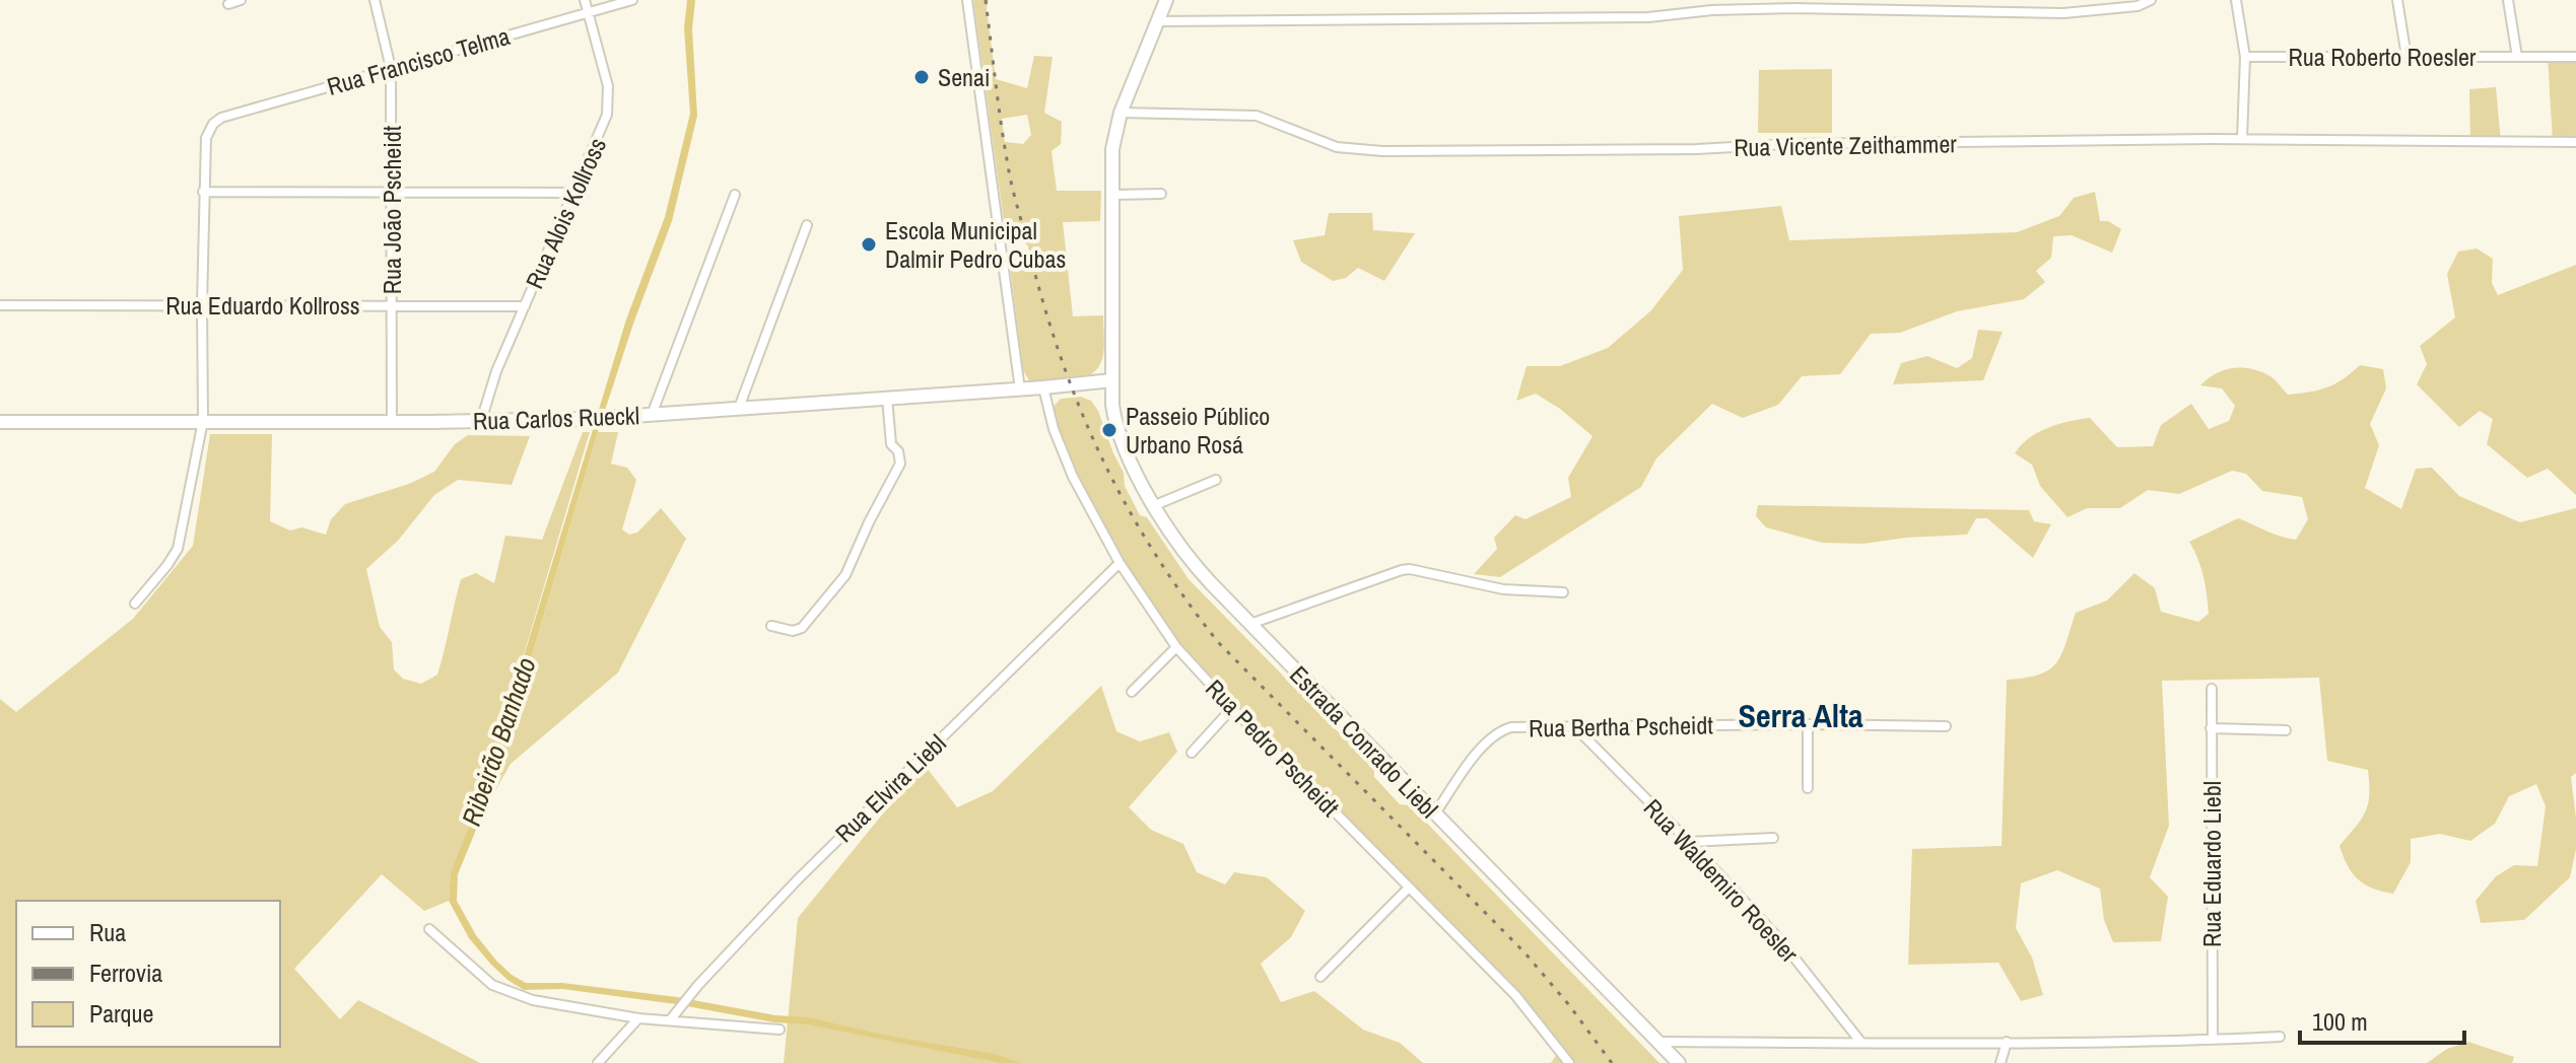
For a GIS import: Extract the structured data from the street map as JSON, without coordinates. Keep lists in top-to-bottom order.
{
  "streets": {
    "main road": ["Rua Carlos Rueckl", "Estrada Conrado Liebl"],
    "street": [
      "Rua Roberto Roesler",
      "Rua Francisco Telma",
      "Rua Vicente Zeithammer",
      "Rua João Pscheidt",
      "Rua Alois Kollross",
      "Rua Eduardo Kollross",
      "Rua Bertha Pscheidt",
      "Rua Pedro Pscheidt",
      "Rua Elvira Liebl",
      "Rua Eduardo Liebl",
      "Rua Waldemiro Roesler"
    ]
  },
  "crossings": [
    ["Rua Francisco Telma", "Rua João Pscheidt"],
    ["Rua Francisco Telma", "Rua Alois Kollross"],
    ["Rua Vicente Zeithammer", "Estrada Conrado Liebl"],
    ["Rua João Pscheidt", "Rua Eduardo Kollross"],
    ["Rua João Pscheidt", "Rua Carlos Rueckl"],
    ["Rua Alois Kollross", "Rua Eduardo Kollross"],
    ["Rua Alois Kollross", "Rua Carlos Rueckl"],
    ["Rua Carlos Rueckl", "Estrada Conrado Liebl"],
    ["Rua Carlos Rueckl", "Rua Pedro Pscheidt"],
    ["Rua Bertha Pscheidt", "Estrada Conrado Liebl"],
    ["Rua Bertha Pscheidt", "Rua Waldemiro Roesler"],
    ["Rua Pedro Pscheidt", "Rua Elvira Liebl"]
  ],
  "districts": ["Serra Alta"],
  "water": ["Ribeirão Banhado"],
  "places": ["Senai", "Escola Municipal Dalmir Pedro Cubas", "Passeio Público Urbano Rosá"],
  "legend": ["Rua", "Ferrovia", "Parque"],
  "scale_bar": "100 m"
}
